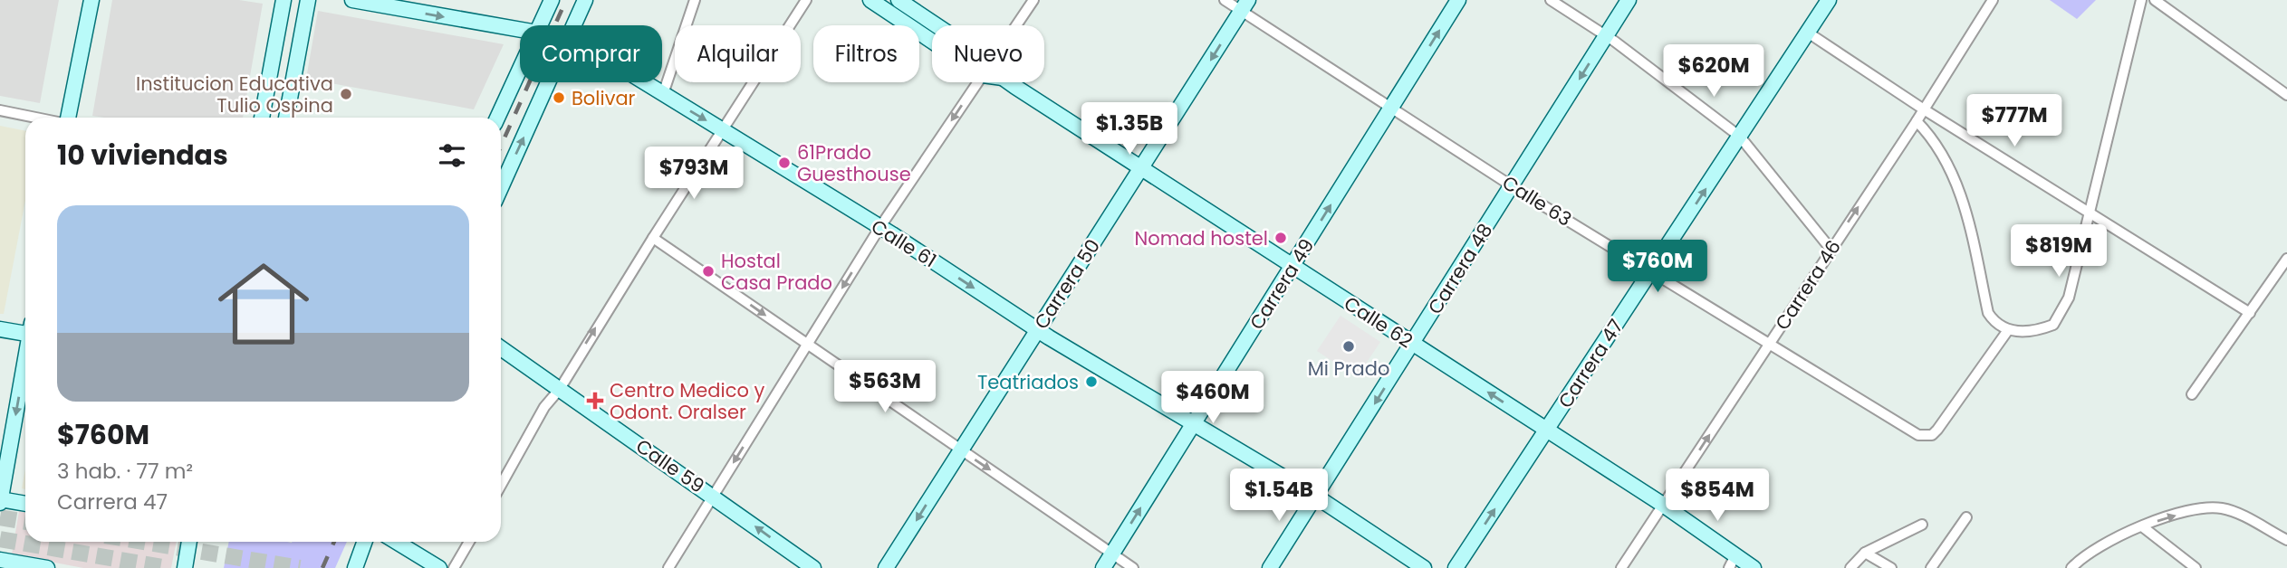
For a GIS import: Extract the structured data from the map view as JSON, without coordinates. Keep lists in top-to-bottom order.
{
  "streets": {
    "main road": [
      "Calle 61",
      "Carrera 48",
      "Carrera 50",
      "Carrera 49",
      "Calle 62",
      "Carrera 47",
      "Calle 59"
    ],
    "street": ["Calle 63", "Carrera 46"]
  },
  "crossings": [
    ["Calle 63", "Carrera 48"],
    ["Calle 63", "Carrera 50"],
    ["Calle 63", "Carrera 49"],
    ["Calle 63", "Carrera 46"],
    ["Calle 63", "Carrera 47"],
    ["Calle 61", "Carrera 48"],
    ["Calle 61", "Carrera 50"],
    ["Calle 61", "Carrera 49"],
    ["Carrera 48", "Calle 62"],
    ["Carrera 50", "Calle 62"],
    ["Carrera 49", "Calle 62"],
    ["Carrera 46", "Calle 62"],
    ["Calle 62", "Carrera 47"]
  ],
  "one_way": [
    "Calle 61",
    "Carrera 48",
    "Carrera 50",
    "Carrera 49",
    "Carrera 46",
    "Carrera 47"
  ],
  "places": {
    "other": [
      "Institucion Educativa Tulio Ospina",
      "Bolivar",
      "61Prado Guesthouse",
      "Nomad hostel",
      "Hostal Casa Prado",
      "Mi Prado",
      "Teatriados"
    ],
    "health": ["Centro Medico y Odont. Oralser"]
  },
  "page": {
    "chip": [
      "Comprar",
      "Alquilar",
      "Filtros",
      "Nuevo"
    ],
    "price": [
      "$620M",
      "$777M",
      "$1.35B",
      "$793M",
      "$819M",
      "$760M",
      "$563M",
      "$460M",
      "$1.54B",
      "$854M"
    ],
    "heading": "10 viviendas",
    "list": [
      {
        "name": "$760M",
        "note": "3 hab. · 77 m² · Carrera 47"
      }
    ]
  }
}
